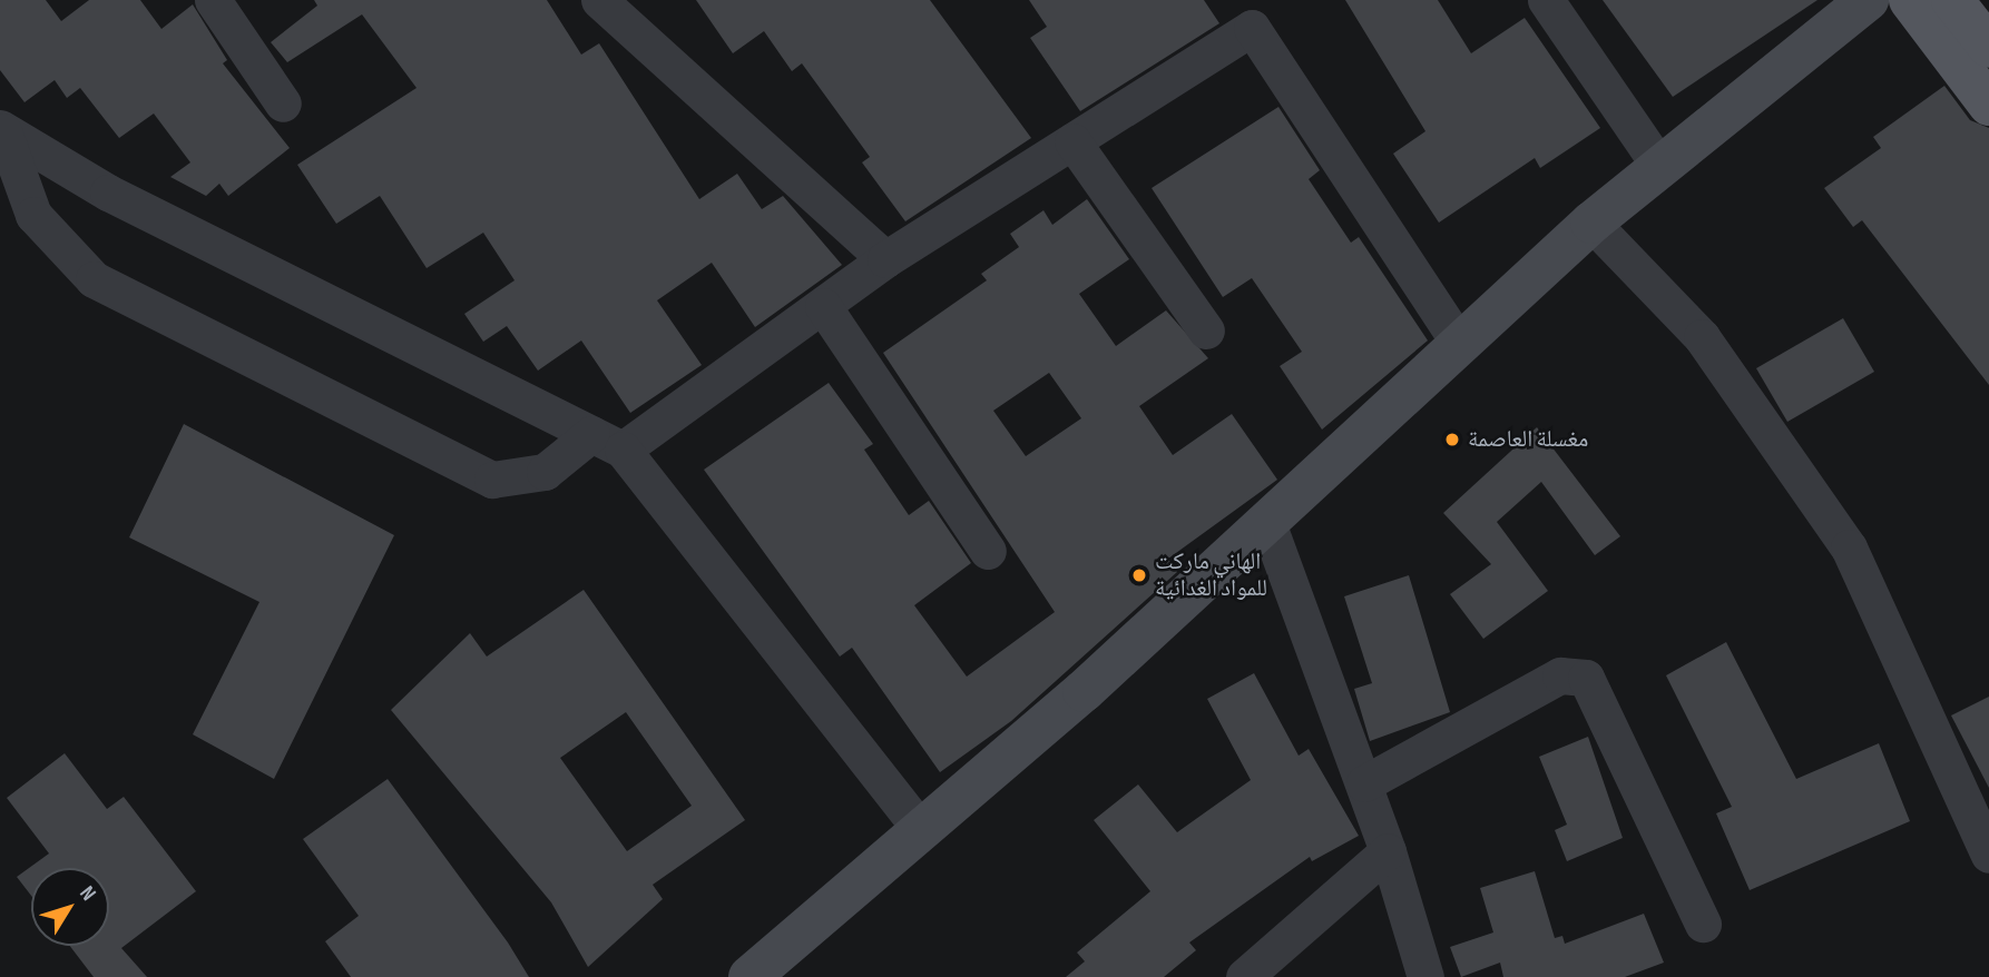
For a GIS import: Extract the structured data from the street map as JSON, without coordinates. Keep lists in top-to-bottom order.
{
  "places": ["مغسلة العاصمة", "الهاني ماركت للمواد الغدائية"],
  "north": "top right"
}
